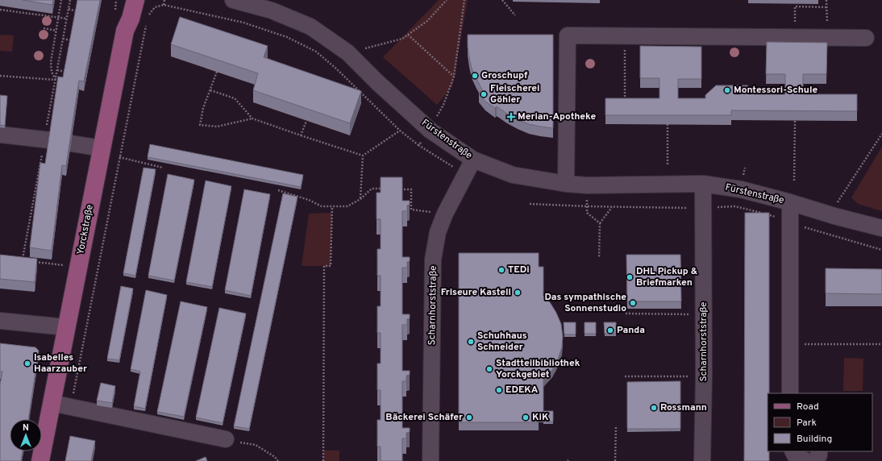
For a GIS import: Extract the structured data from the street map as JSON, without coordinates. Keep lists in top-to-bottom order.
{
  "streets": {
    "main road": ["Yorckstraße"],
    "street": ["Fürstenstraße", "Scharnhorststraße"]
  },
  "crossings": [
    ["Fürstenstraße", "Scharnhorststraße"]
  ],
  "places": {
    "other": [
      "Groschupf",
      "Montessori-Schule",
      "Fleischerei Göhler",
      "TEDi",
      "DHL Pickup & Briefmarken",
      "Friseure Kastell",
      "Das sympathische Sonnenstudio",
      "Panda",
      "Schuhhaus Schneider",
      "Isabelles Haarzauber",
      "Stadtteilbibliothek Yorckgebiet",
      "EDEKA",
      "Rossmann",
      "Bäckerei Schäfer",
      "KiK"
    ],
    "health": ["Merian-Apotheke"]
  },
  "legend": ["Road", "Park", "Building"],
  "north": "top"
}
